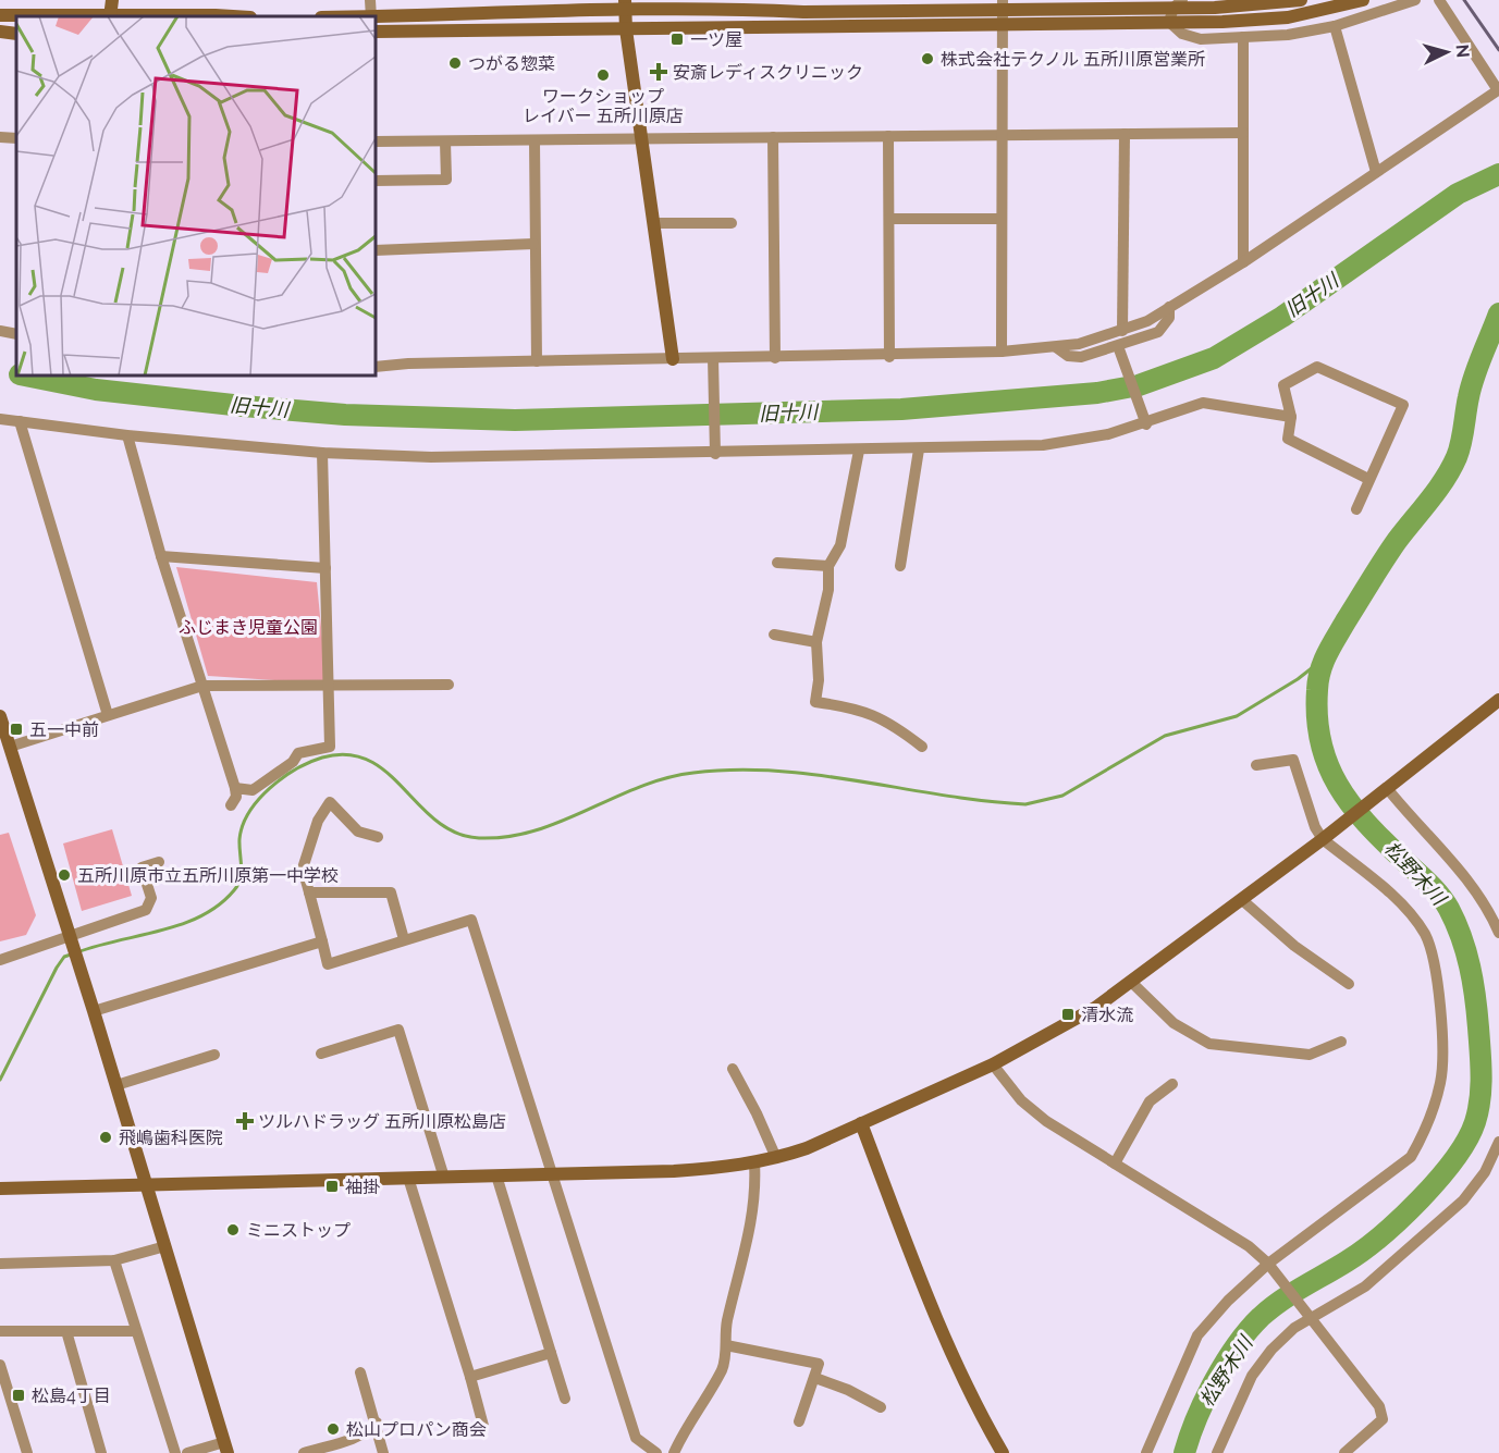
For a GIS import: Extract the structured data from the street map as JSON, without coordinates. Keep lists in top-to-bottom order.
{
  "water": ["旧十川", "松野木川"],
  "parks": ["ふじまき児童公園"],
  "places": {
    "transit": [
      "一ツ屋",
      "五一中前",
      "清水流",
      "袖掛",
      "松島4丁目"
    ],
    "other": [
      "株式会社テクノル 五所川原営業所",
      "つがる惣菜",
      "ワークショップ レイバー 五所川原店",
      "五所川原市立五所川原第一中学校",
      "飛嶋歯科医院",
      "ミニストップ",
      "松山プロパン商会"
    ],
    "health": ["安斎レディスクリニック", "ツルハドラッグ 五所川原松島店"]
  },
  "north": "right"
}
